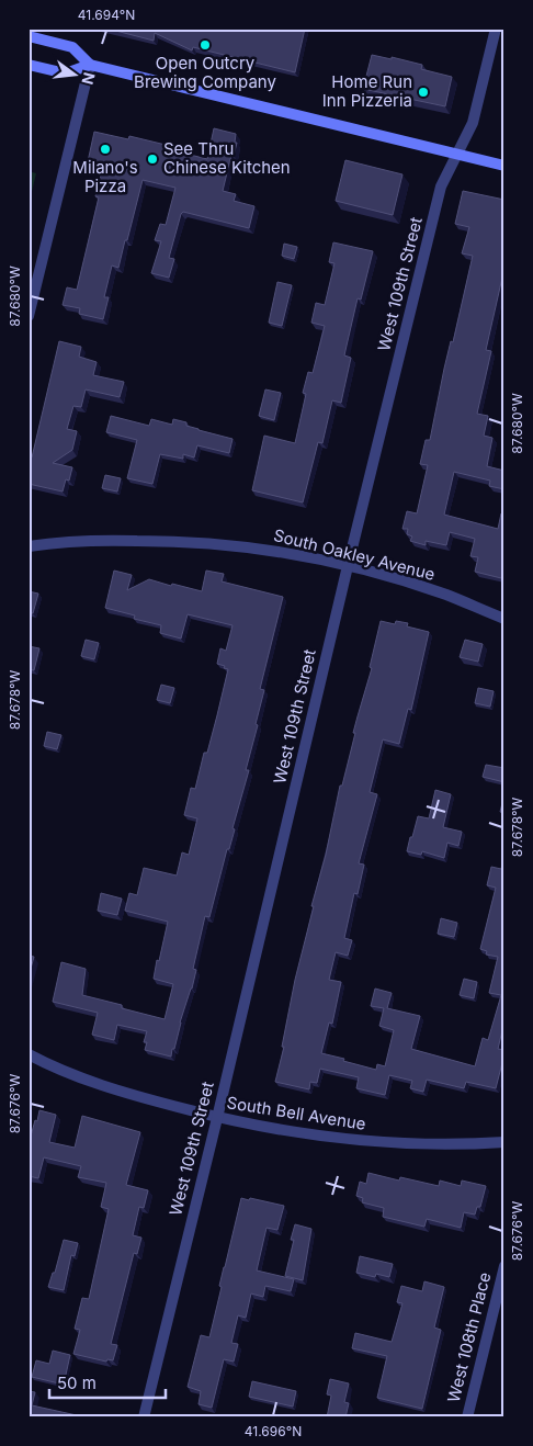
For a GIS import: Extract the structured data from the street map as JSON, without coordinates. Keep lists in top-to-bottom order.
{
  "streets": {
    "street": [
      "West 109th Street",
      "South Oakley Avenue",
      "South Bell Avenue",
      "West 108th Place"
    ]
  },
  "crossings": [
    ["West 109th Street", "South Oakley Avenue"],
    ["West 109th Street", "South Bell Avenue"]
  ],
  "places": [
    "Open Outcry Brewing Company",
    "Home Run Inn Pizzeria",
    "Milano's Pizza",
    "See Thru Chinese Kitchen"
  ],
  "scale_bar": "50 m",
  "north": "right",
  "coordinates": [
    "41.694°N",
    "87.680°W",
    "87.678°W",
    "87.676°W",
    "41.696°N"
  ]
}
